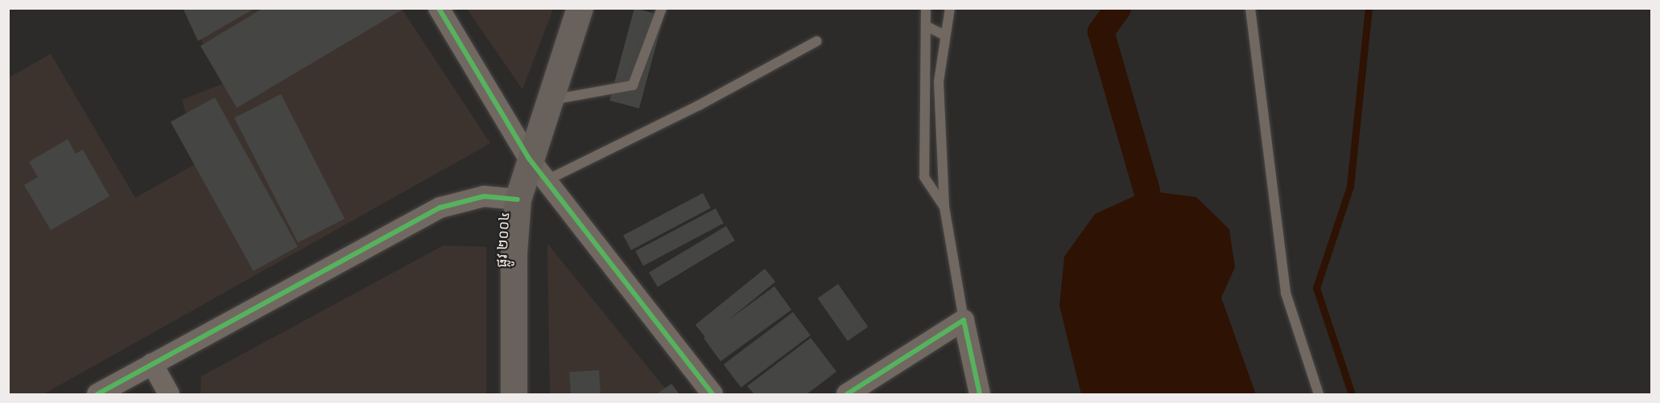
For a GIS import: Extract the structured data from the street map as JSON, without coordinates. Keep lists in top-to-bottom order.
{
  "streets": {
    "main road": ["ផ្លូវ ២០០៤"]
  }
}
